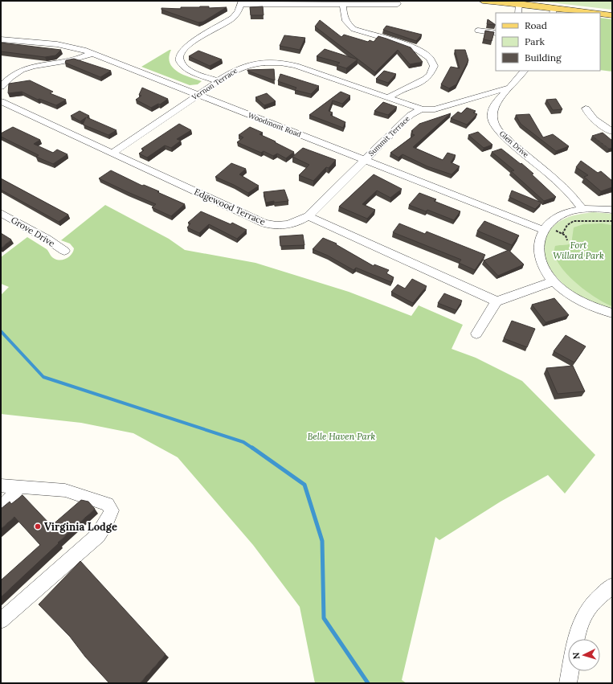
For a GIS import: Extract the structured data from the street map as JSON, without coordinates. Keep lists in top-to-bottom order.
{
  "streets": {
    "street": [
      "Vernon Terrace",
      "Woodmont Road",
      "Summit Terrace",
      "Glen Drive",
      "Edgewood Terrace",
      "Grove Drive"
    ]
  },
  "crossings": [
    ["Vernon Terrace", "Woodmont Road"],
    ["Vernon Terrace", "Summit Terrace"],
    ["Vernon Terrace", "Edgewood Terrace"],
    ["Woodmont Road", "Summit Terrace"],
    ["Summit Terrace", "Edgewood Terrace"]
  ],
  "parks": ["Fort Willard Park", "Belle Haven Park"],
  "places": ["Virginia Lodge"],
  "legend": ["Road", "Park", "Building"],
  "north": "left"
}
